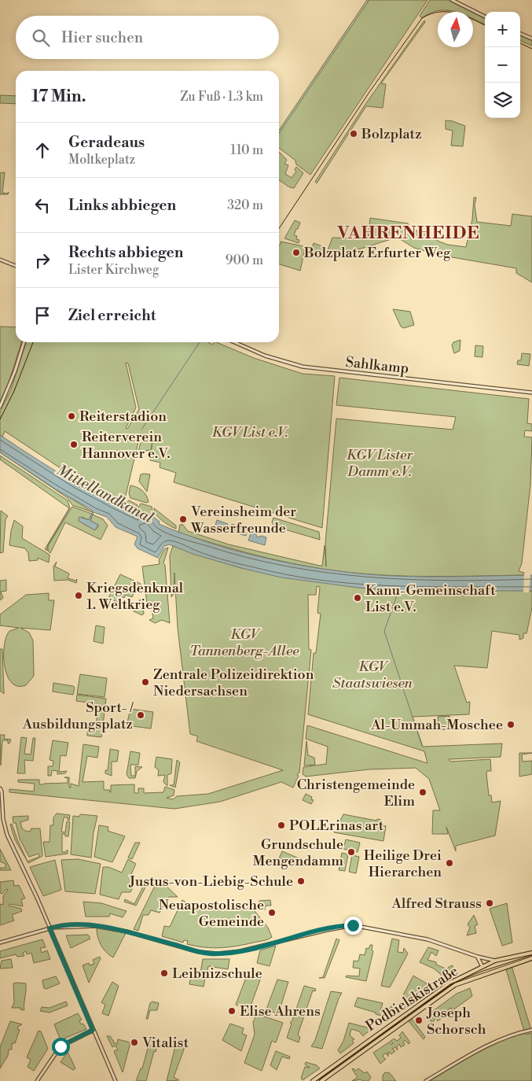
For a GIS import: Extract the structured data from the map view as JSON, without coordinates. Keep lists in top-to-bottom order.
{
  "streets": {
    "main road": ["Podbielskistraße"],
    "street": ["Sahlkamp"]
  },
  "districts": ["VAHRENHEIDE"],
  "water": ["Mittellandkanal"],
  "parks": [
    "KGV List e.V.",
    "KGV Lister Damm e.V.",
    "KGV Tannenberg-Allee",
    "KGV Staatswiesen"
  ],
  "places": [
    "Bolzplatz",
    "Bolzplatz Erfurter Weg",
    "Reiterstadion",
    "Reiterverein Hannover e.V.",
    "Vereinsheim der Wasserfreunde",
    "Kriegsdenkmal 1. Weltkrieg",
    "Kanu-Gemeinschaft List e.V.",
    "Zentrale Polizeidirektion Niedersachsen",
    "Sport- / Ausbildungsplatz",
    "Al-Ummah-Moschee",
    "Christengemeinde Elim",
    "POLErinas art",
    "Grundschule Mengendamm",
    "Heilige Drei Hierarchen",
    "Justus-von-Liebig-Schule",
    "Alfred Strauss",
    "Neuapostolische Gemeinde",
    "Leibnizschule",
    "Elise Ahrens",
    "Joseph Schorsch",
    "Vitalist"
  ],
  "north": "top",
  "page": {
    "map_buttons": ["+", "−"],
    "search": "Hier suchen",
    "heading": ["17 Min.", "Zu Fuß · 1.3 km"],
    "list": [
      ["Geradeaus", "Moltkeplatz", "110 m"],
      ["Links abbiegen", "320 m"],
      ["Rechts abbiegen", "Lister Kirchweg", "900 m"],
      "Ziel erreicht"
    ]
  }
}
